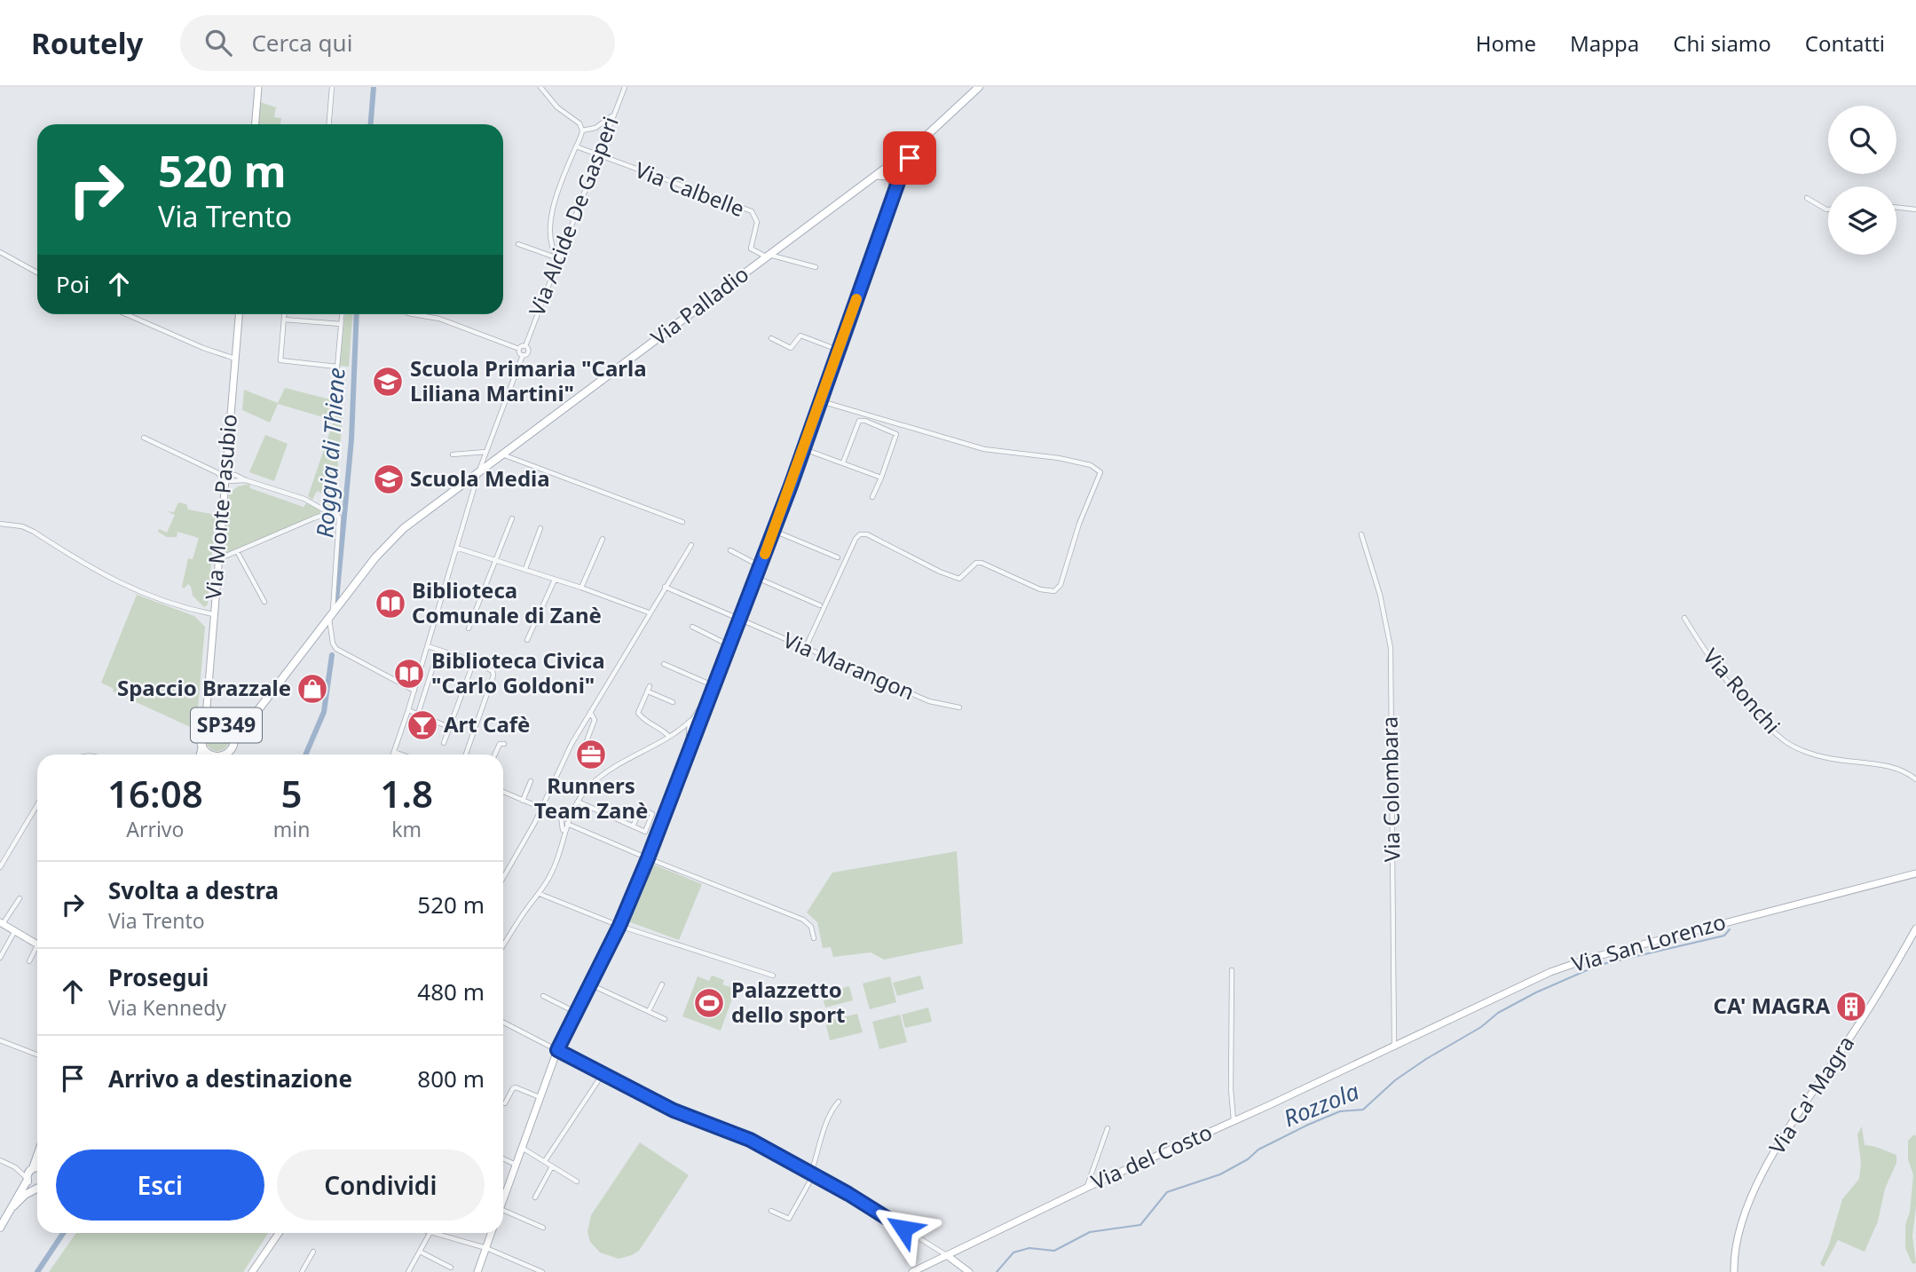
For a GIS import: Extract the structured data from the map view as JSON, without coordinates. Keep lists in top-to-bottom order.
{
  "streets": {
    "main road": ["Via Palladio", "SP349"],
    "street": [
      "Via Calbelle",
      "Via Alcide De Gasperi",
      "Via Monte Pasubio",
      "Via Marangon",
      "Via Ronchi",
      "Via Colombara",
      "Via San Lorenzo",
      "Via Ca' Magra",
      "Via del Costo"
    ]
  },
  "crossings": [
    ["Via Calbelle", "Via Alcide De Gasperi"],
    ["Via Calbelle", "Via Palladio"],
    ["Via Alcide De Gasperi", "Via Palladio"],
    ["Via Palladio", "SP349"],
    ["Via Monte Pasubio", "SP349"],
    ["Via Colombara", "Via San Lorenzo"],
    ["Via Colombara", "Via del Costo"],
    ["Via San Lorenzo", "Via del Costo"]
  ],
  "water": ["Roggia di Thiene", "Rozzola"],
  "places": {
    "school or university": ["Scuola Primaria \"Carla Liliana Martini\"", "Scuola Media"],
    "library": ["Biblioteca Comunale di Zanè", "Biblioteca Civica \"Carlo Goldoni\""],
    "shop": ["Spaccio Brazzale"],
    "bar": ["Art Cafè"],
    "office": ["Runners Team Zanè"],
    "sports": ["Palazzetto dello sport"],
    "building": ["CA' MAGRA"]
  },
  "page": {
    "header": "Routely",
    "search": "Cerca qui",
    "nav": [
      "Home",
      "Mappa",
      "Chi siamo",
      "Contatti"
    ],
    "turn": ["520 m", "Via Trento"],
    "then": "Poi",
    "eta": [
      "16:08",
      "Arrivo",
      "5",
      "min",
      "1.8",
      "km"
    ],
    "list": [
      {
        "name": "Svolta a destra",
        "note": "Via Trento",
        "value": "520 m"
      },
      {
        "name": "Prosegui",
        "note": "Via Kennedy",
        "value": "480 m"
      },
      {
        "name": "Arrivo a destinazione",
        "value": "800 m"
      }
    ],
    "buttons": ["Esci", "Condividi"]
  }
}
